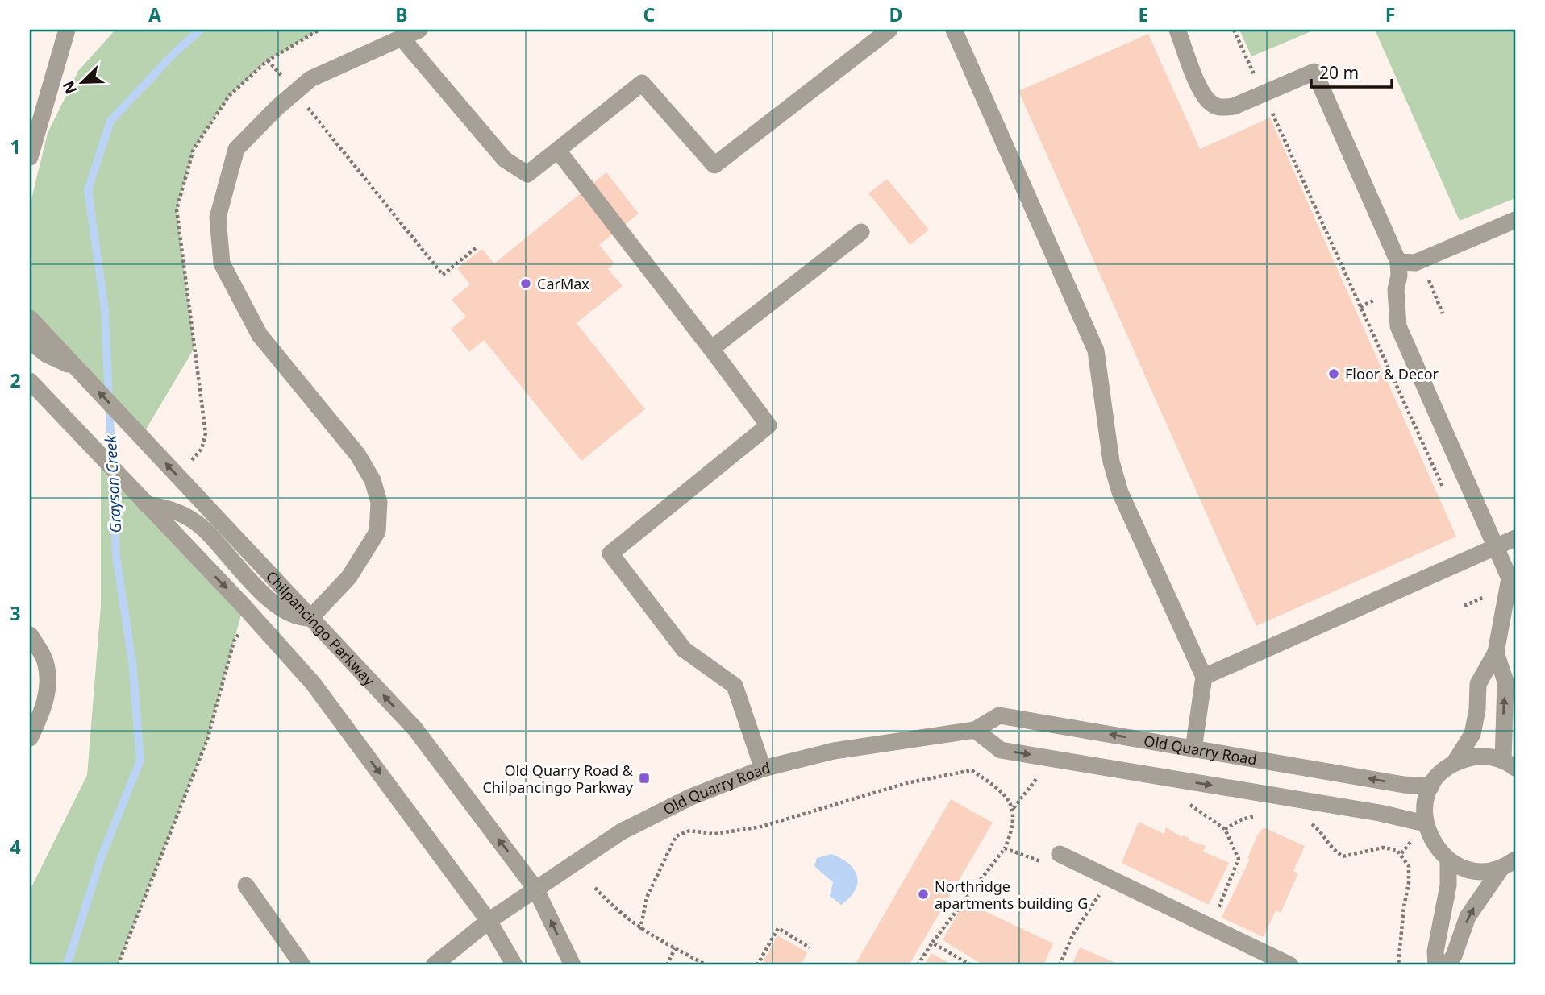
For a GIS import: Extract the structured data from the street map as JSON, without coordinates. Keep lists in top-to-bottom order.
{
  "streets": {
    "street": ["Chilpancingo Parkway", "Old Quarry Road"]
  },
  "crossings": [
    ["Chilpancingo Parkway", "Old Quarry Road"]
  ],
  "water": ["Grayson Creek"],
  "places": {
    "other": ["CarMax", "Floor & Decor", "Northridge apartments building G"],
    "transit": ["Old Quarry Road & Chilpancingo Parkway"]
  },
  "scale_bar": "20 m",
  "north": "bottom left",
  "grid": {
    "columns": [
      "A",
      "B",
      "C",
      "D",
      "E",
      "F"
    ],
    "rows": [
      "1",
      "2",
      "3",
      "4"
    ]
  }
}
